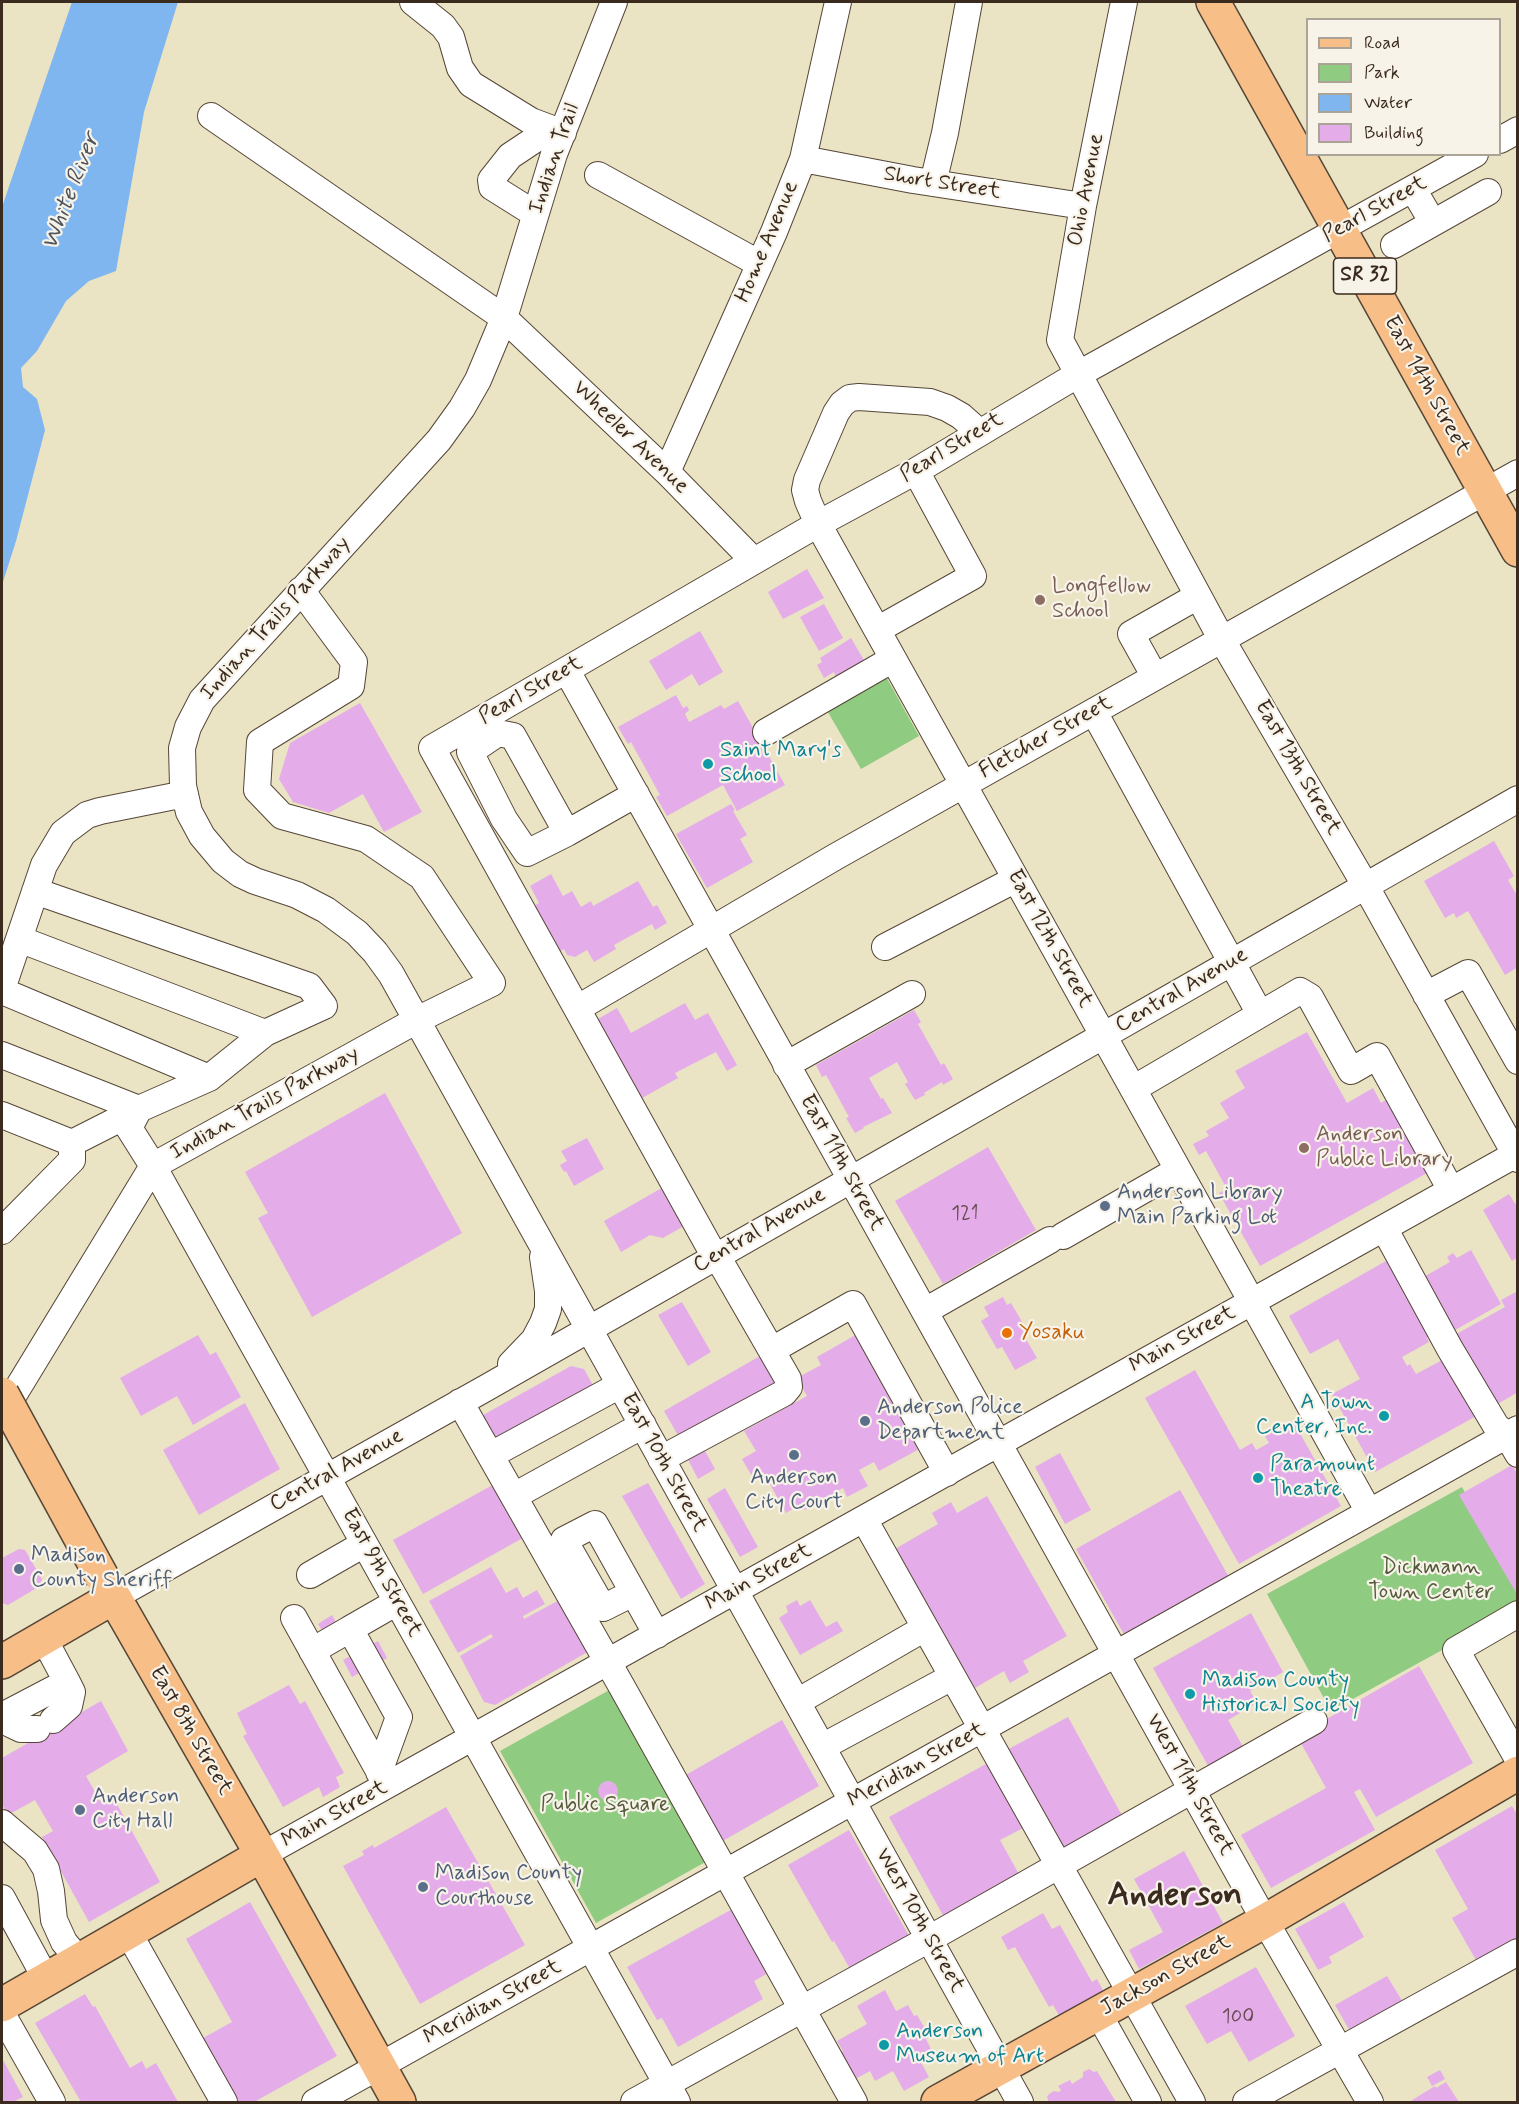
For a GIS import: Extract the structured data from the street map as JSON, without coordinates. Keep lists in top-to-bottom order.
{
  "streets": {
    "main road": [
      "SR 32",
      "East 14th Street",
      "Central Avenue",
      "Main Street",
      "East 8th Street",
      "Jackson Street"
    ],
    "street": [
      "Indian Trail",
      "Short Street",
      "Ohio Avenue",
      "Pearl Street",
      "Home Avenue",
      "Wheeler Avenue",
      "Indian Trails Parkway",
      "Fletcher Street",
      "East 13th Street",
      "East 12th Street",
      "East 11th Street",
      "East 10th Street",
      "East 9th Street",
      "Meridian Street",
      "West 11th Street",
      "West 10th Street"
    ]
  },
  "crossings": [
    ["Indian Trail", "Wheeler Avenue"],
    ["Indian Trail", "Indian Trails Parkway"],
    ["Short Street", "Ohio Avenue"],
    ["Short Street", "Home Avenue"],
    ["Ohio Avenue", "Pearl Street"],
    ["Ohio Avenue", "East 13th Street"],
    ["Pearl Street", "East 14th Street"],
    ["Pearl Street", "Wheeler Avenue"],
    ["Pearl Street", "Fletcher Street"],
    ["Pearl Street", "East 13th Street"],
    ["Pearl Street", "East 12th Street"],
    ["Pearl Street", "East 11th Street"],
    ["Home Avenue", "Wheeler Avenue"],
    ["East 14th Street", "Fletcher Street"],
    ["Wheeler Avenue", "Indian Trails Parkway"],
    ["Indian Trails Parkway", "East 10th Street"],
    ["Indian Trails Parkway", "East 9th Street"],
    ["Fletcher Street", "East 13th Street"],
    ["Fletcher Street", "East 12th Street"],
    ["Fletcher Street", "East 11th Street"],
    ["East 13th Street", "Central Avenue"],
    ["East 13th Street", "Main Street"],
    ["East 12th Street", "Central Avenue"],
    ["East 12th Street", "Main Street"],
    ["East 12th Street", "Meridian Street"],
    ["Central Avenue", "East 11th Street"],
    ["Central Avenue", "East 10th Street"],
    ["Central Avenue", "East 9th Street"],
    ["Central Avenue", "East 8th Street"],
    ["East 11th Street", "Main Street"],
    ["East 11th Street", "Meridian Street"],
    ["East 11th Street", "West 11th Street"],
    ["Main Street", "East 10th Street"],
    ["Main Street", "East 9th Street"],
    ["Main Street", "East 8th Street"],
    ["East 10th Street", "Meridian Street"],
    ["East 10th Street", "West 10th Street"],
    ["East 9th Street", "Meridian Street"],
    ["East 8th Street", "Meridian Street"],
    ["Meridian Street", "West 11th Street"],
    ["Meridian Street", "West 10th Street"],
    ["West 11th Street", "Jackson Street"],
    ["West 10th Street", "Jackson Street"]
  ],
  "districts": ["Anderson"],
  "water": ["White River"],
  "parks": ["Dickmann Town Center", "Public Square"],
  "places": [
    "Longfellow School",
    "Saint Mary's School",
    "Anderson Public Library",
    "Anderson Library Main Parking Lot",
    "Yosaku",
    "A Town Center, Inc.",
    "Anderson Police Department",
    "Anderson City Court",
    "Paramount Theatre",
    "Madison County Sheriff",
    "Madison County Historical Society",
    "Anderson City Hall",
    "Madison County Courthouse",
    "Anderson Museum of Art"
  ],
  "house_numbers": ["121", "100"],
  "legend": [
    "Road",
    "Park",
    "Water",
    "Building"
  ]
}
